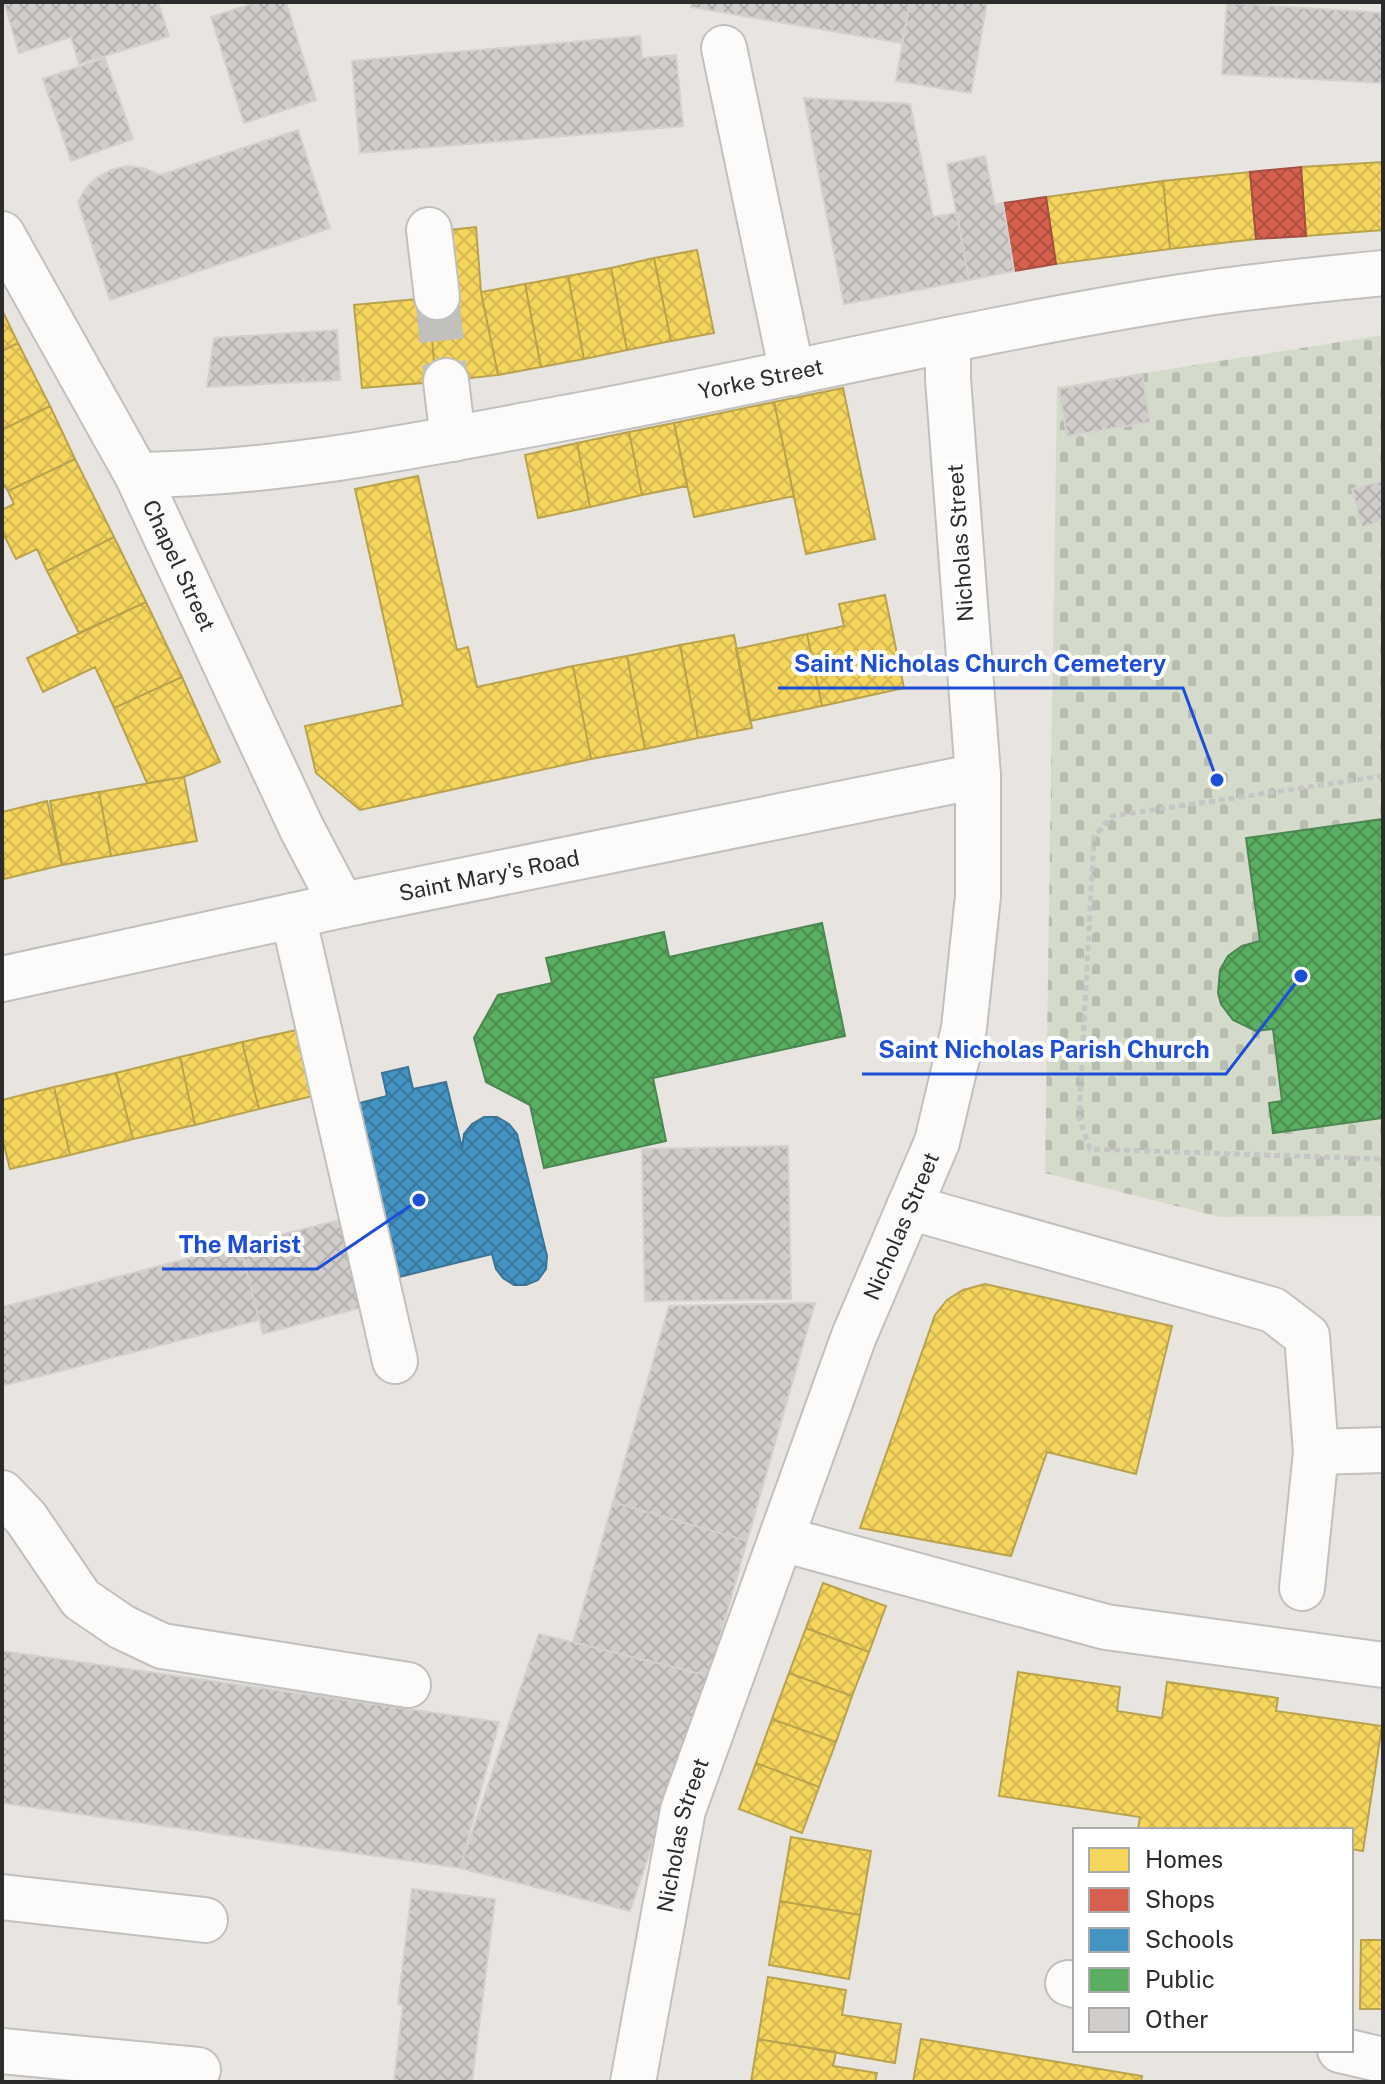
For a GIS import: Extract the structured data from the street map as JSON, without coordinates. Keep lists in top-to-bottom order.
{
  "streets": {
    "street": [
      "Yorke Street",
      "Nicholas Street",
      "Chapel Street",
      "Saint Mary's Road"
    ]
  },
  "crossings": [
    ["Yorke Street", "Nicholas Street"],
    ["Yorke Street", "Chapel Street"],
    ["Nicholas Street", "Saint Mary's Road"],
    ["Chapel Street", "Saint Mary's Road"]
  ],
  "places": ["Saint Nicholas Church Cemetery", "Saint Nicholas Parish Church", "The Marist"],
  "legend": [
    "Homes",
    "Shops",
    "Schools",
    "Public",
    "Other"
  ]
}
